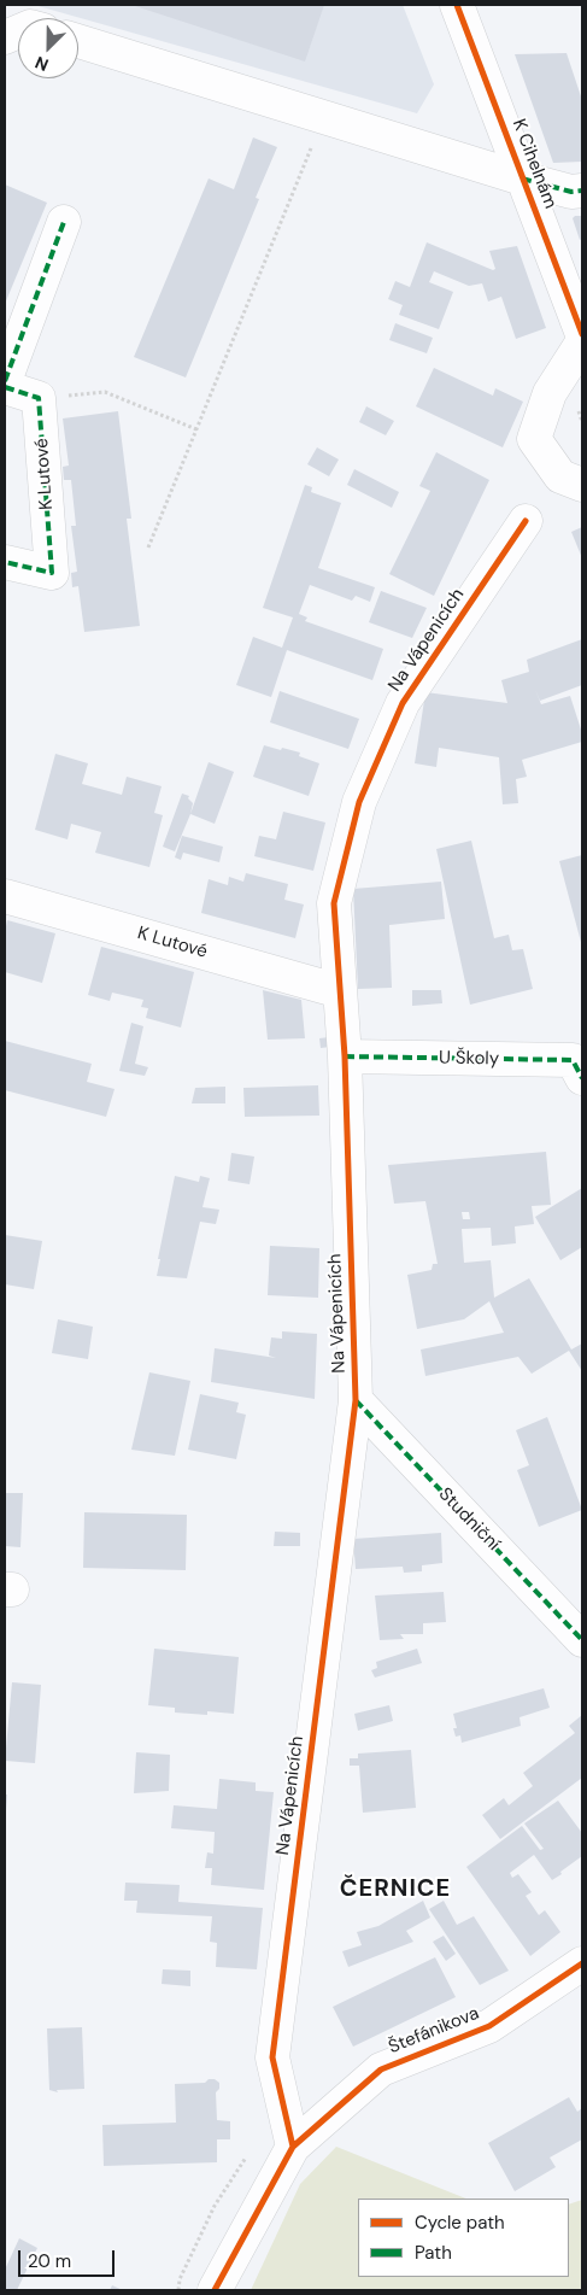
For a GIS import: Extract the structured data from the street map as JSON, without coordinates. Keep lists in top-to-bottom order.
{
  "streets": {
    "street": [
      "K Cihelnám",
      "K Lutové",
      "Na Vápenicích",
      "U Školy",
      "Studniční",
      "Štefánikova"
    ]
  },
  "crossings": [
    ["K Lutové", "Na Vápenicích"],
    ["Na Vápenicích", "U Školy"],
    ["Na Vápenicích", "Studniční"],
    ["Na Vápenicích", "Štefánikova"]
  ],
  "districts": ["ČERNICE"],
  "legend": ["Cycle path", "Path"],
  "scale_bar": "20 m",
  "north": "bottom left"
}
